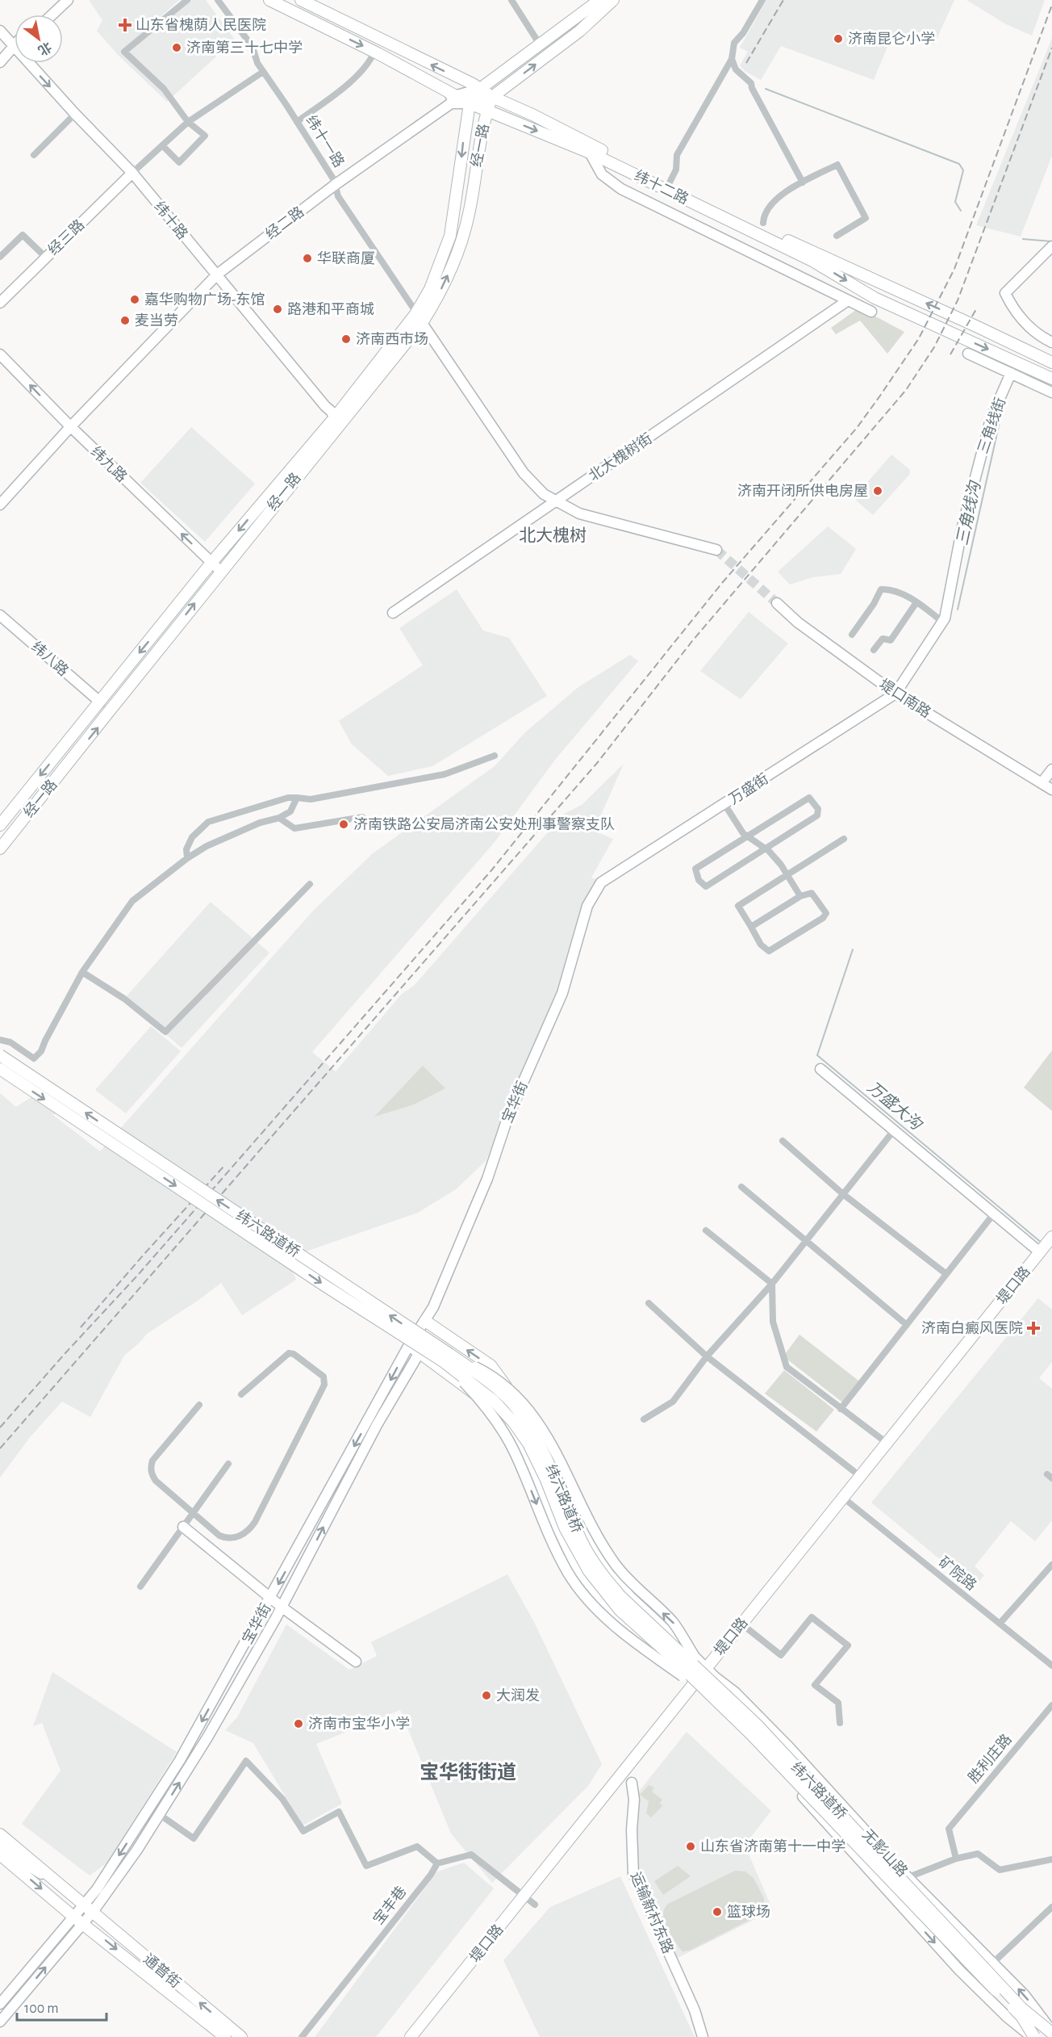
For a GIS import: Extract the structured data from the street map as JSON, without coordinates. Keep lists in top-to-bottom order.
{
  "streets": {
    "main road": [
      "经一路",
      "纬十二路",
      "经二路",
      "纬六路道桥",
      "堤口路",
      "通普街"
    ],
    "street": [
      "纬十一路",
      "纬十路",
      "经三路",
      "三角线街",
      "北大槐树街",
      "纬九路",
      "纬八路",
      "堤口南路",
      "万盛街",
      "宝华街",
      "矿院路",
      "胜利庄路",
      "无影山路",
      "宝丰巷",
      "运输新村东路"
    ]
  },
  "crossings": [
    ["纬十一路", "经一路"],
    ["纬十一路", "经二路"],
    ["经一路", "纬十二路"],
    ["经一路", "纬十路"],
    ["经一路", "经二路"],
    ["经一路", "纬九路"],
    ["经一路", "纬八路"],
    ["纬十二路", "经二路"],
    ["纬十路", "经二路"],
    ["纬十路", "经三路"],
    ["经二路", "纬九路"],
    ["三角线街", "堤口南路"],
    ["三角线街", "万盛街"],
    ["堤口南路", "万盛街"],
    ["万盛街", "宝华街"],
    ["宝华街", "通普街"],
    ["纬六路道桥", "无影山路"],
    ["堤口路", "矿院路"],
    ["堤口路", "无影山路"]
  ],
  "one_way": ["纬九路"],
  "districts": ["北大槐树", "宝华街街道"],
  "water": ["三角线沟", "万盛大沟"],
  "places": {
    "health": ["山东省槐荫人民医院", "济南白癜风医院"],
    "other": [
      "济南昆仑小学",
      "济南第三十七中学",
      "华联商厦",
      "嘉华购物广场-东馆",
      "路港和平商城",
      "麦当劳",
      "济南西市场",
      "济南开闭所供电房屋",
      "济南铁路公安局济南公安处刑事警察支队",
      "大润发",
      "济南市宝华小学",
      "山东省济南第十一中学",
      "篮球场"
    ]
  },
  "scale_bar": "100 m",
  "north": "bottom right"
}
